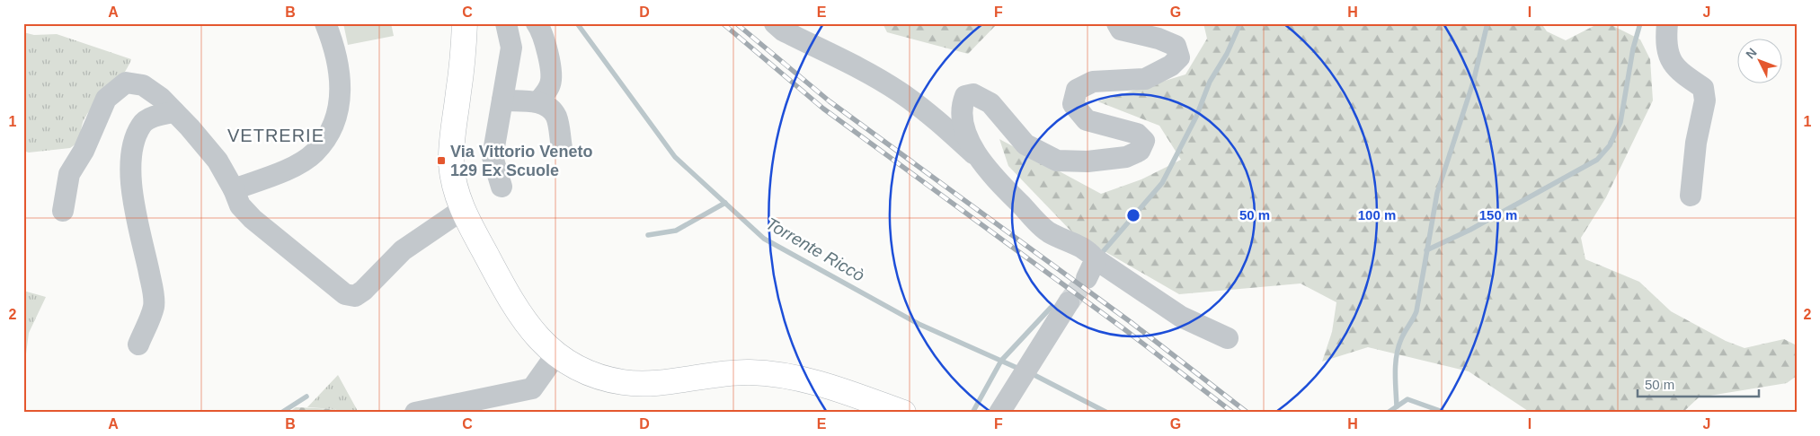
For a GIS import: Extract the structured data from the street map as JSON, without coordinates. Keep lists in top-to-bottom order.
{
  "districts": ["VETRERIE"],
  "water": ["Torrente Riccò"],
  "places": {
    "transit": ["Via Vittorio Veneto 129 Ex Scuole"]
  },
  "scale_bar": "50 m",
  "north": "top left",
  "grid": {
    "columns": [
      "A",
      "B",
      "C",
      "D",
      "E",
      "F",
      "G",
      "H",
      "I",
      "J"
    ],
    "rows": ["1", "2"]
  },
  "rings": ["50 m", "100 m", "150 m"]
}
